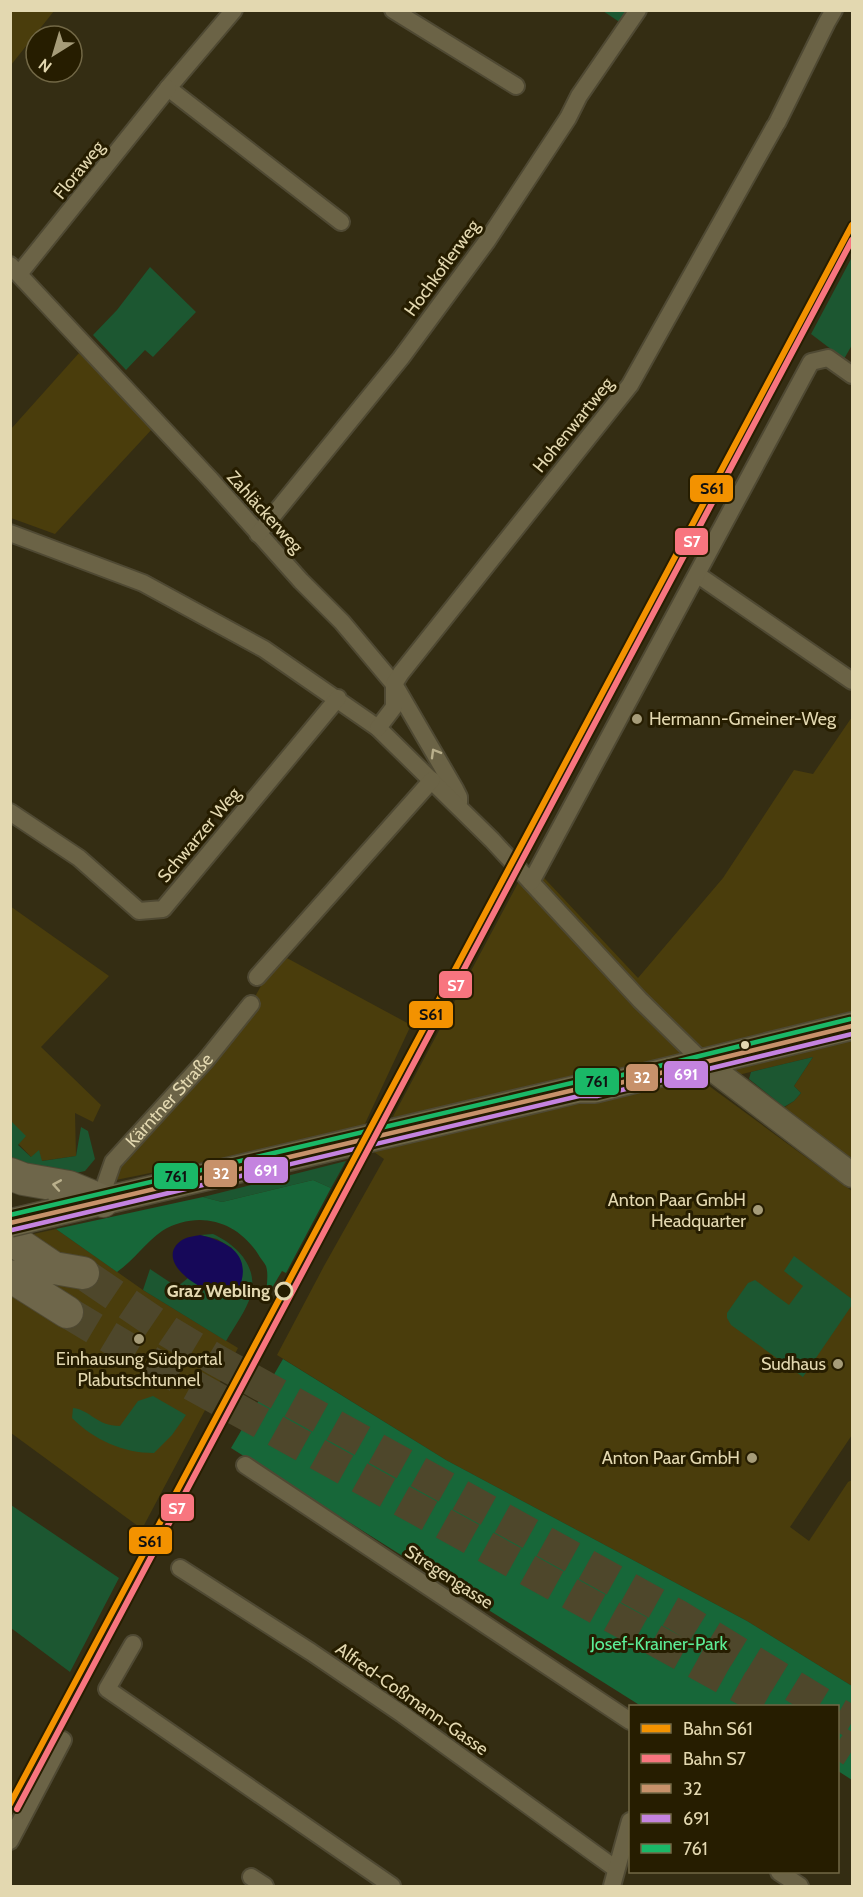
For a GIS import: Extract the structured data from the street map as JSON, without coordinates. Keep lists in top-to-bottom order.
{
  "streets": {
    "street": [
      "Floraweg",
      "Hochkoflerweg",
      "Hohenwartweg",
      "Zahläckerweg",
      "Schwarzer Weg",
      "Kärntner Straße",
      "Stregengasse",
      "Alfred-Coßmann-Gasse"
    ]
  },
  "crossings": [
    ["Floraweg", "Zahläckerweg"],
    ["Hochkoflerweg", "Zahläckerweg"],
    ["Hohenwartweg", "Zahläckerweg"]
  ],
  "parks": ["Josef-Krainer-Park"],
  "places": [
    "Hermann-Gmeiner-Weg",
    "Anton Paar GmbH Headquarter",
    "Graz Webling",
    "Einhausung Südportal Plabutschtunnel",
    "Sudhaus",
    "Anton Paar GmbH"
  ],
  "lines": [
    "rail line S61",
    "rail line S7",
    "transit line 761",
    "transit line 32",
    "transit line 691"
  ],
  "legend": [
    "Bahn S61",
    "Bahn S7",
    "32",
    "691",
    "761"
  ],
  "north": "bottom left"
}
